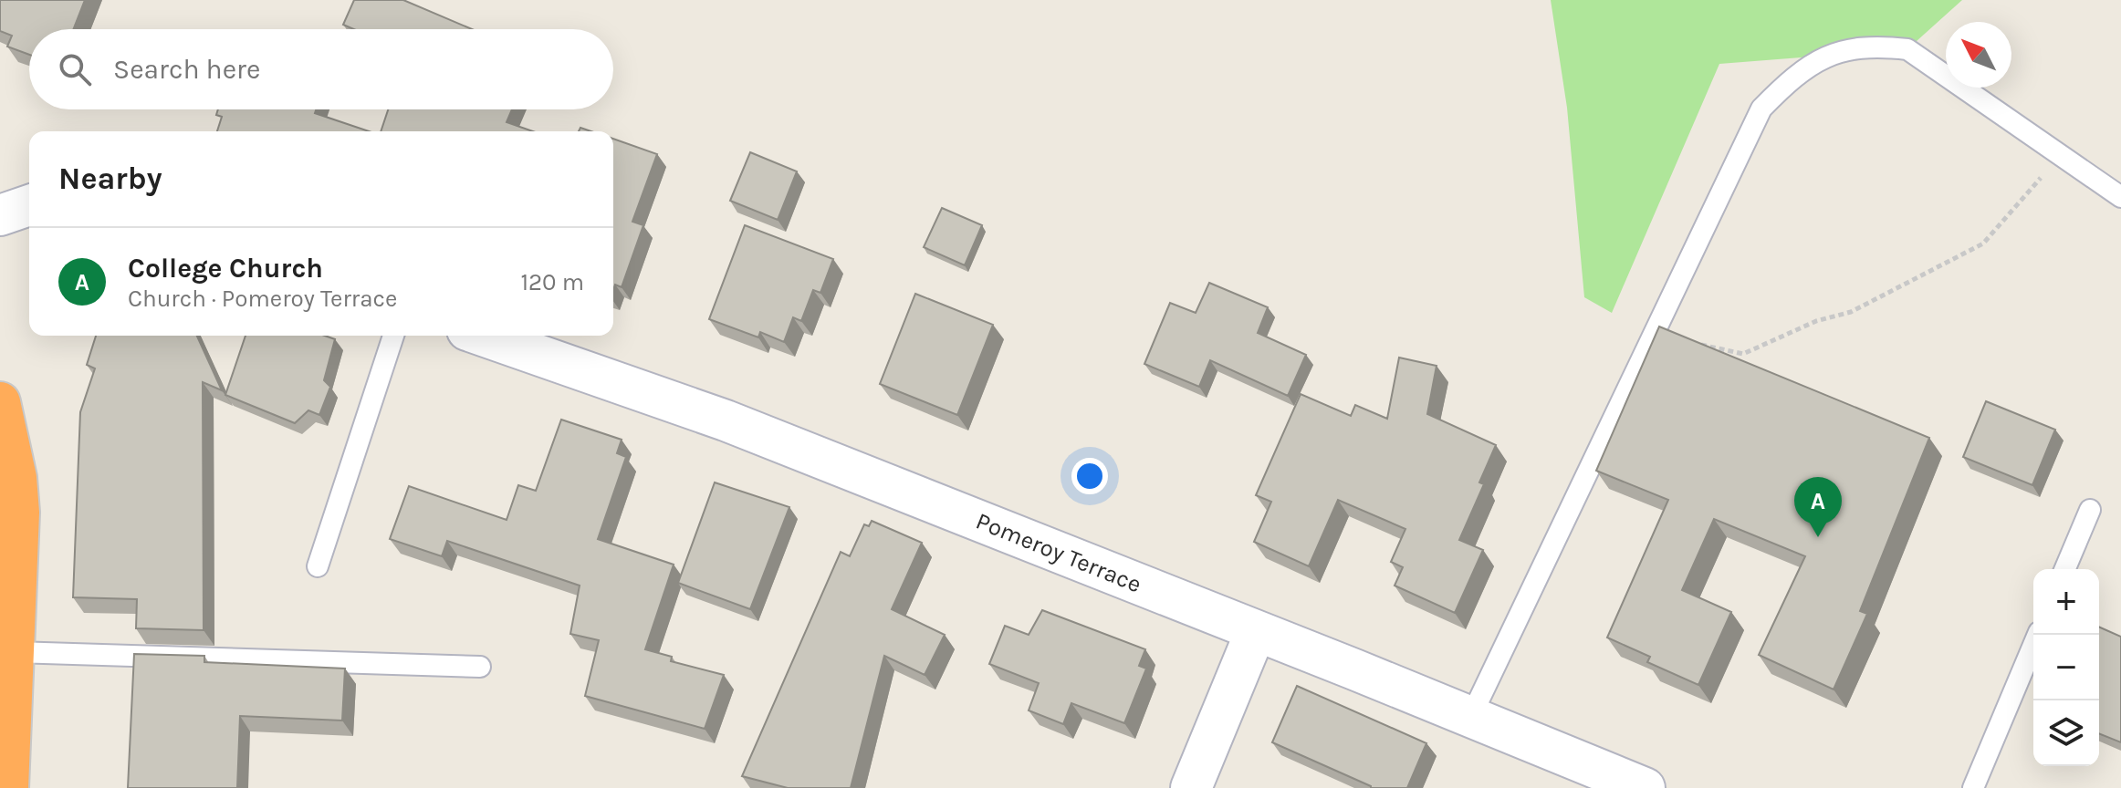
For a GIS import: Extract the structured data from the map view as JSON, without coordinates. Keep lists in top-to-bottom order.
{
  "streets": {
    "street": ["Pomeroy Terrace"]
  },
  "north": "top left",
  "page": {
    "search": "Search here",
    "heading": "Nearby",
    "list": [
      {
        "mark": "A",
        "name": "College Church",
        "note": "Church · Pomeroy Terrace",
        "value": "120 m"
      }
    ],
    "pins": "A",
    "map_buttons": ["+", "−"]
  }
}
